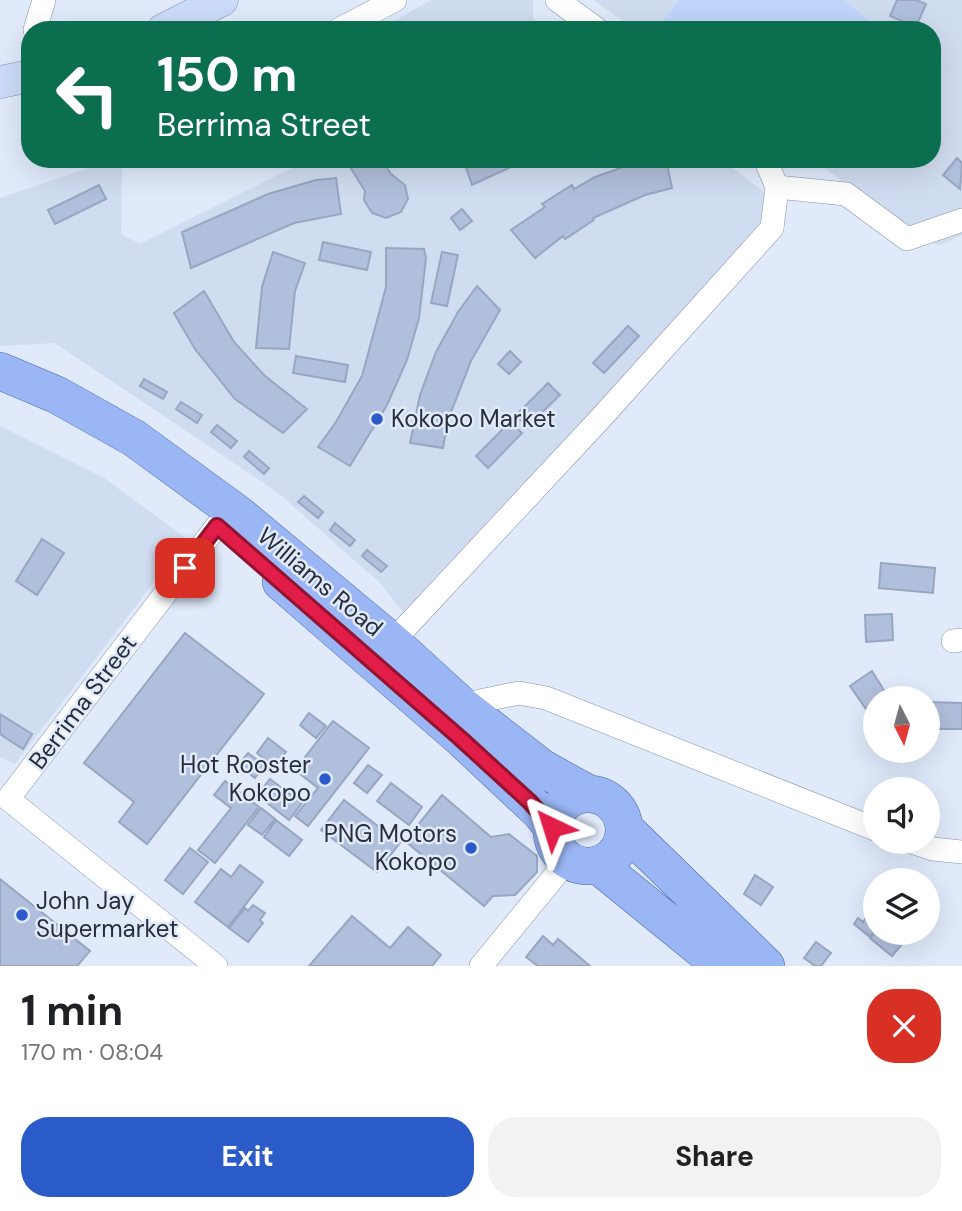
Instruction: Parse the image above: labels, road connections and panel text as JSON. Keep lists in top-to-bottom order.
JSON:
{
  "streets": {
    "main road": ["Williams Road"],
    "street": ["Berrima Street"]
  },
  "crossings": [
    ["Williams Road", "Berrima Street"]
  ],
  "places": [
    "Kokopo Market",
    "Hot Rooster Kokopo",
    "PNG Motors Kokopo",
    "John Jay Supermarket"
  ],
  "north": "bottom",
  "page": {
    "turn": ["150 m", "Berrima Street"],
    "heading": ["1 min", "170 m · 08:04"],
    "buttons": ["Exit", "Share"]
  }
}
